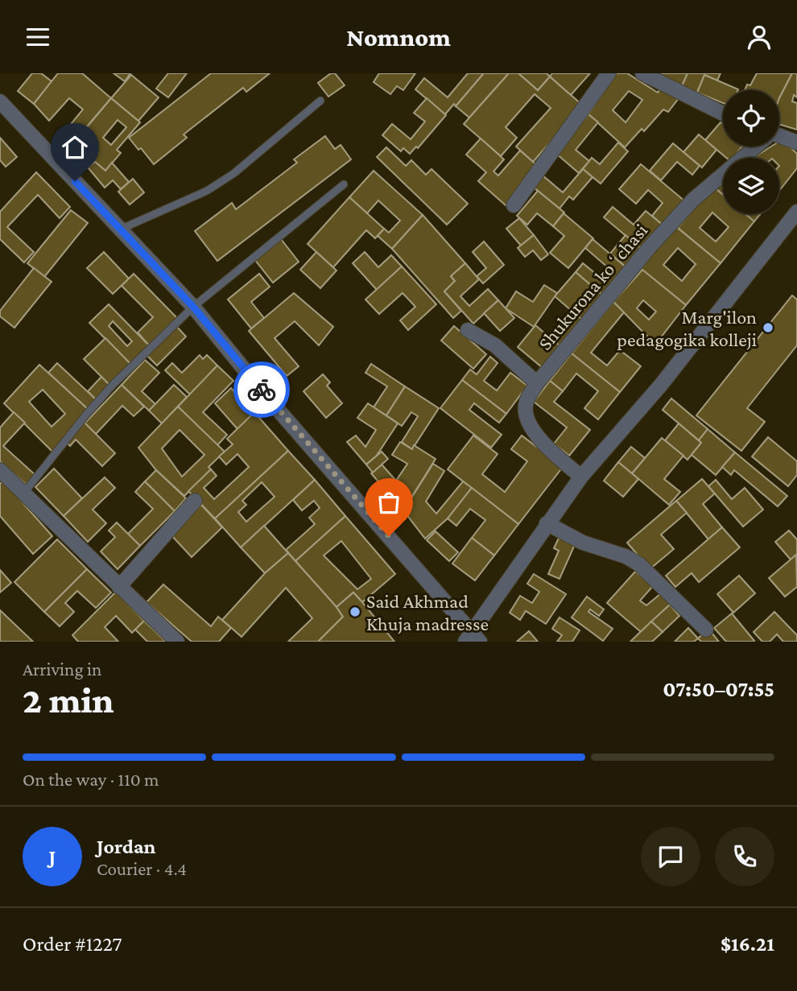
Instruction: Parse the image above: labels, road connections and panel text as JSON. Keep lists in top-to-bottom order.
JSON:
{
  "streets": {
    "street": ["Shukurona koʻchasi"]
  },
  "places": ["Marg'ilon pedagogika kolleji", "Said Akhmad Khuja madresse"],
  "page": {
    "header": "Nomnom",
    "heading": ["2 min", "Arriving in", "07:50–07:55"],
    "panel": [
      "Jordan",
      "Courier · 4.4",
      "Order #1227",
      "$16.21"
    ],
    "bar": "On the way · 110 m",
    "round": "J"
  }
}
